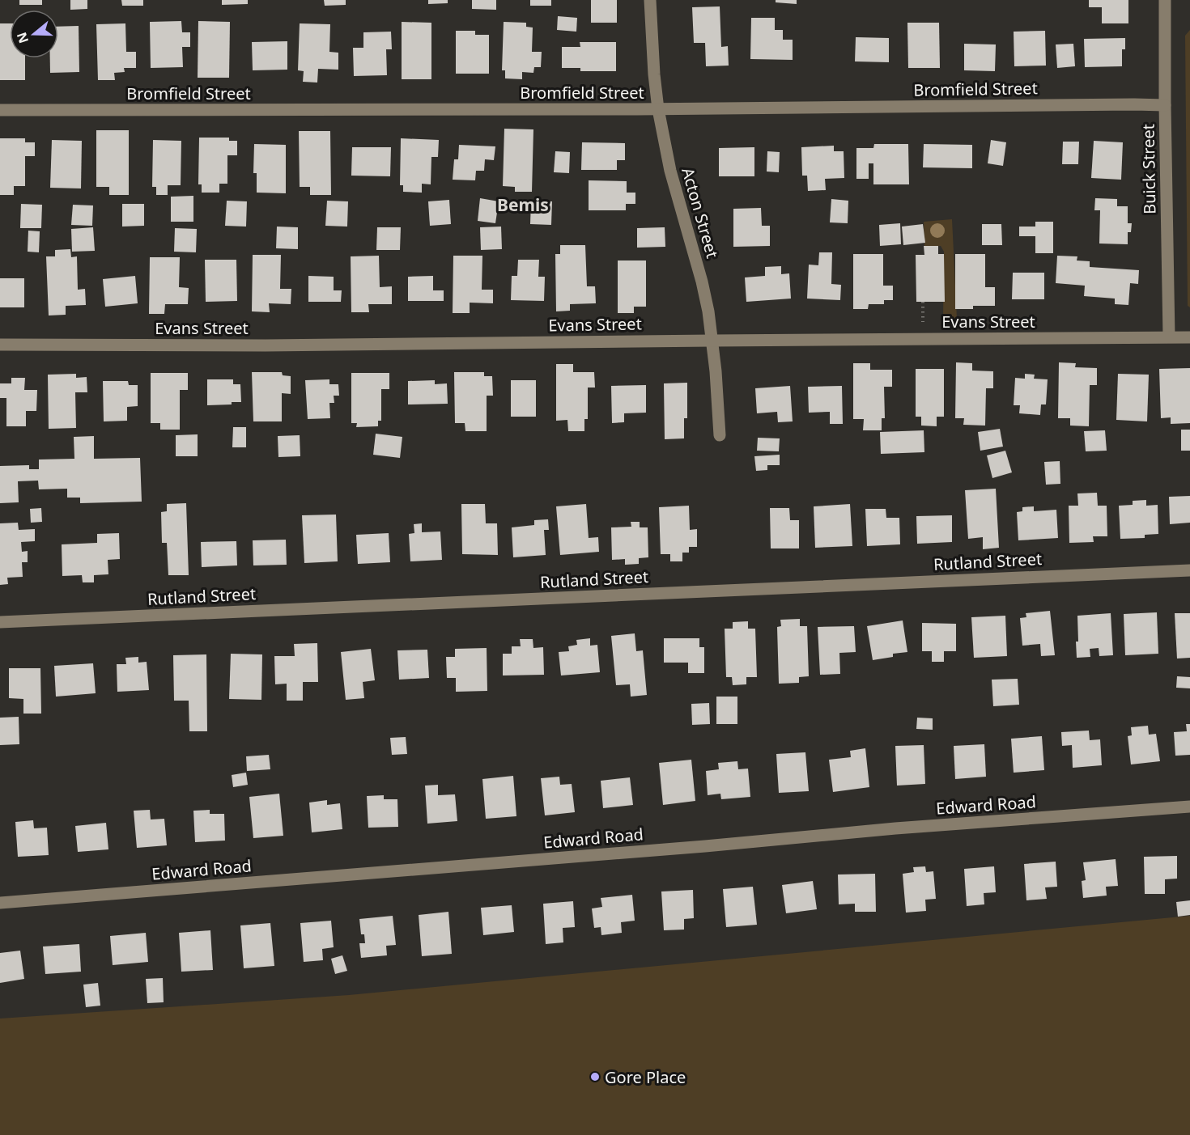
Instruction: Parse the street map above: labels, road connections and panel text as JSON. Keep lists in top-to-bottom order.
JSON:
{
  "streets": {
    "street": [
      "Bromfield Street",
      "Buick Street",
      "Acton Street",
      "Evans Street",
      "Rutland Street",
      "Edward Road"
    ]
  },
  "crossings": [
    ["Bromfield Street", "Buick Street"],
    ["Bromfield Street", "Acton Street"],
    ["Buick Street", "Evans Street"],
    ["Acton Street", "Evans Street"]
  ],
  "districts": ["Bemis"],
  "places": ["Gore Place"],
  "north": "left"
}
